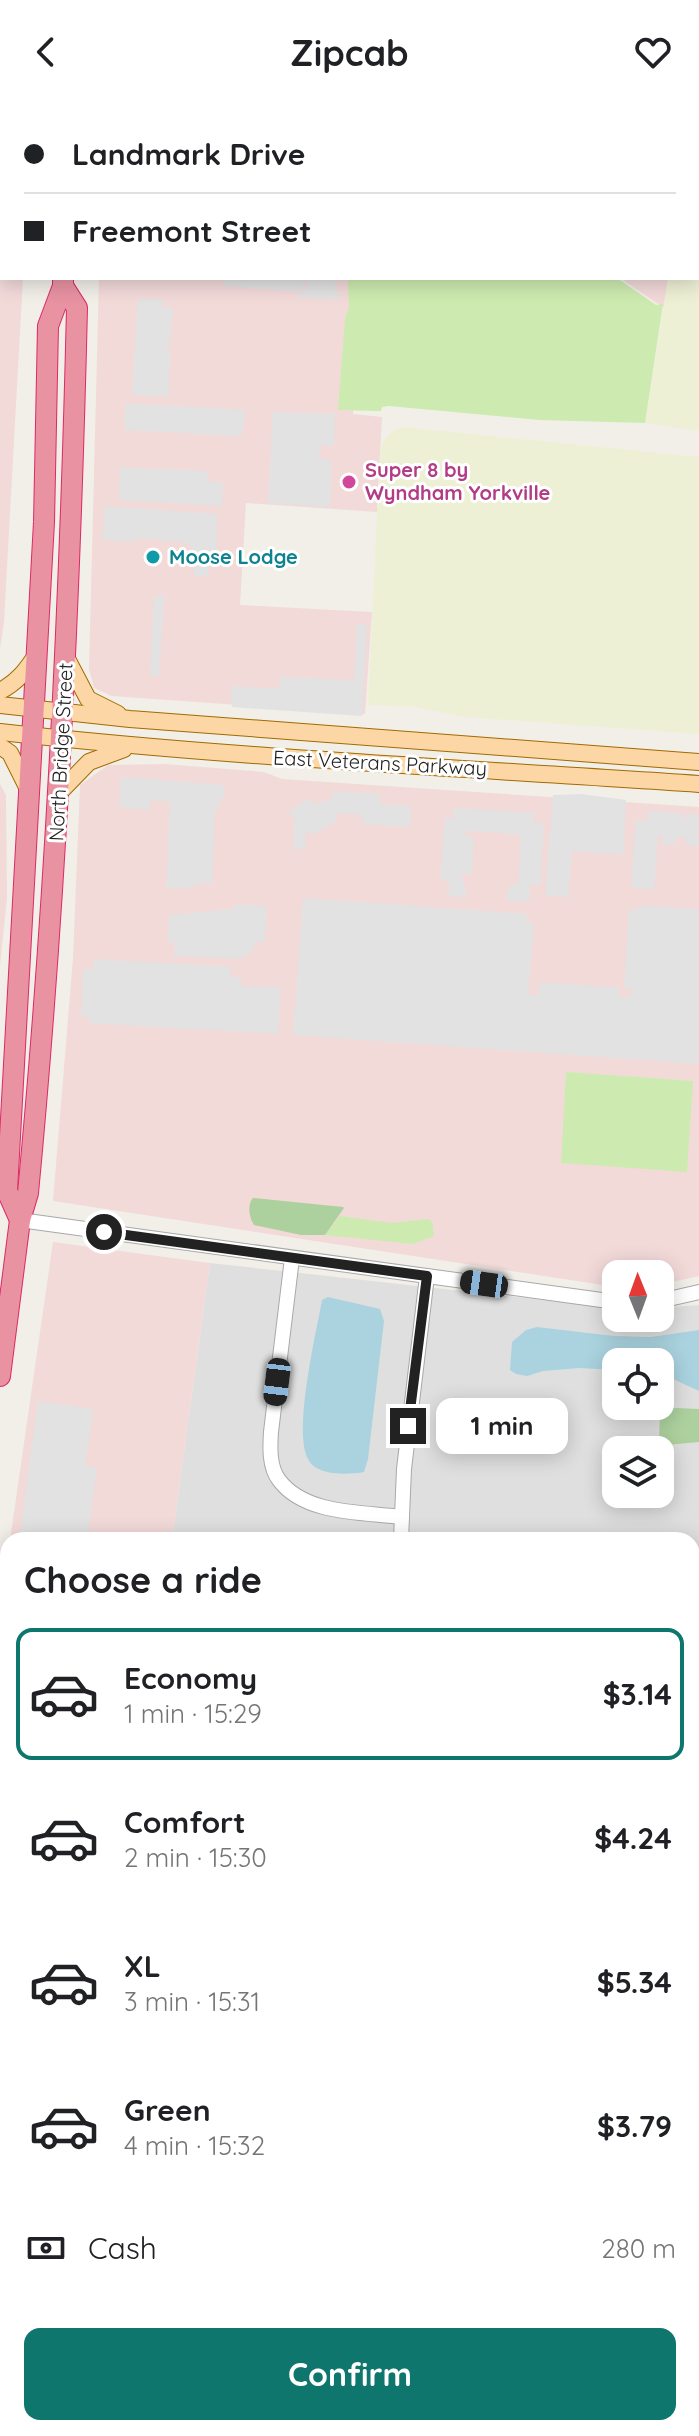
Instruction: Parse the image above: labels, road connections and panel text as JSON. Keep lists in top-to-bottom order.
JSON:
{
  "streets": {
    "highway": ["North Bridge Street"],
    "main road": ["East Veterans Parkway"]
  },
  "crossings": [
    ["North Bridge Street", "East Veterans Parkway"]
  ],
  "places": ["Super 8 by Wyndham Yorkville", "Moose Lodge"],
  "north": "top",
  "page": {
    "header": "Zipcab",
    "banner": ["Landmark Drive", "Freemont Street"],
    "bubble": "1 min",
    "heading": "Choose a ride",
    "list": [
      {
        "name": "Economy",
        "note": "1 min · 15:29",
        "value": "$3.14"
      },
      {
        "name": "Comfort",
        "note": "2 min · 15:30",
        "value": "$4.24"
      },
      {
        "name": "XL",
        "note": "3 min · 15:31",
        "value": "$5.34"
      },
      {
        "name": "Green",
        "note": "4 min · 15:32",
        "value": "$3.79"
      }
    ],
    "pay": ["Cash", "280 m"],
    "buttons": "Confirm"
  }
}
